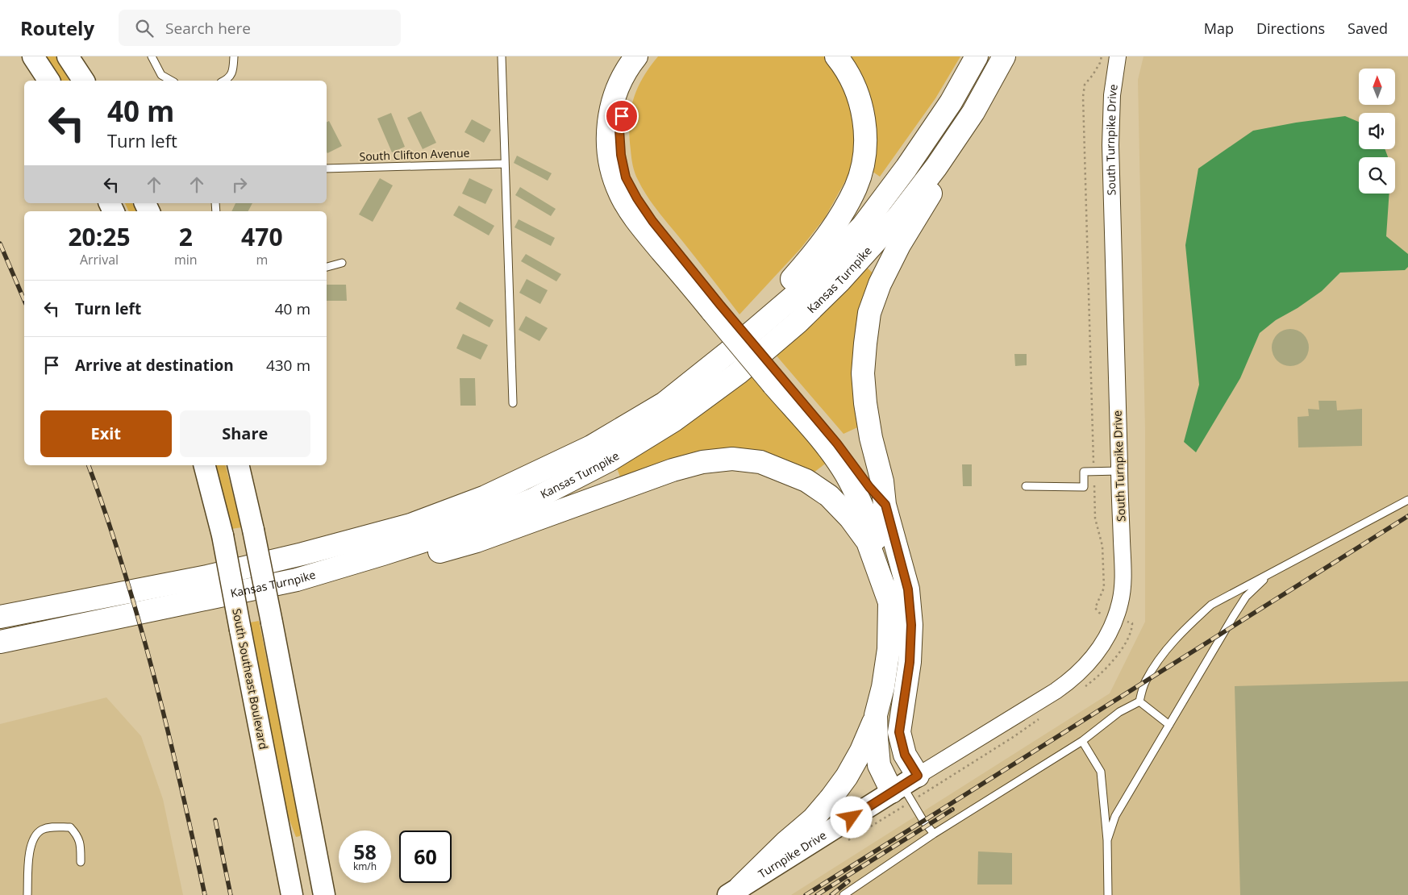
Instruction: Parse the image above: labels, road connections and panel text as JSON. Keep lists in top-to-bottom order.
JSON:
{
  "streets": {
    "highway": ["Kansas Turnpike"],
    "main road": ["South Southeast Boulevard", "Turnpike Drive"],
    "street": ["South Turnpike Drive"],
    "lane": ["South Clifton Avenue"]
  },
  "crossings": [
    ["South Turnpike Drive", "Turnpike Drive"]
  ],
  "north": "top",
  "page": {
    "header": "Routely",
    "search": "Search here",
    "nav": ["Map", "Directions", "Saved"],
    "turn": ["40 m", "Turn left"],
    "eta": [
      "20:25",
      "Arrival",
      "2",
      "min",
      "470",
      "m"
    ],
    "list": [
      {
        "name": "Turn left",
        "value": "40 m"
      },
      {
        "name": "Arrive at destination",
        "value": "430 m"
      }
    ],
    "buttons": ["Exit", "Share"],
    "speed": "58 km/h",
    "limit": "60"
  }
}
